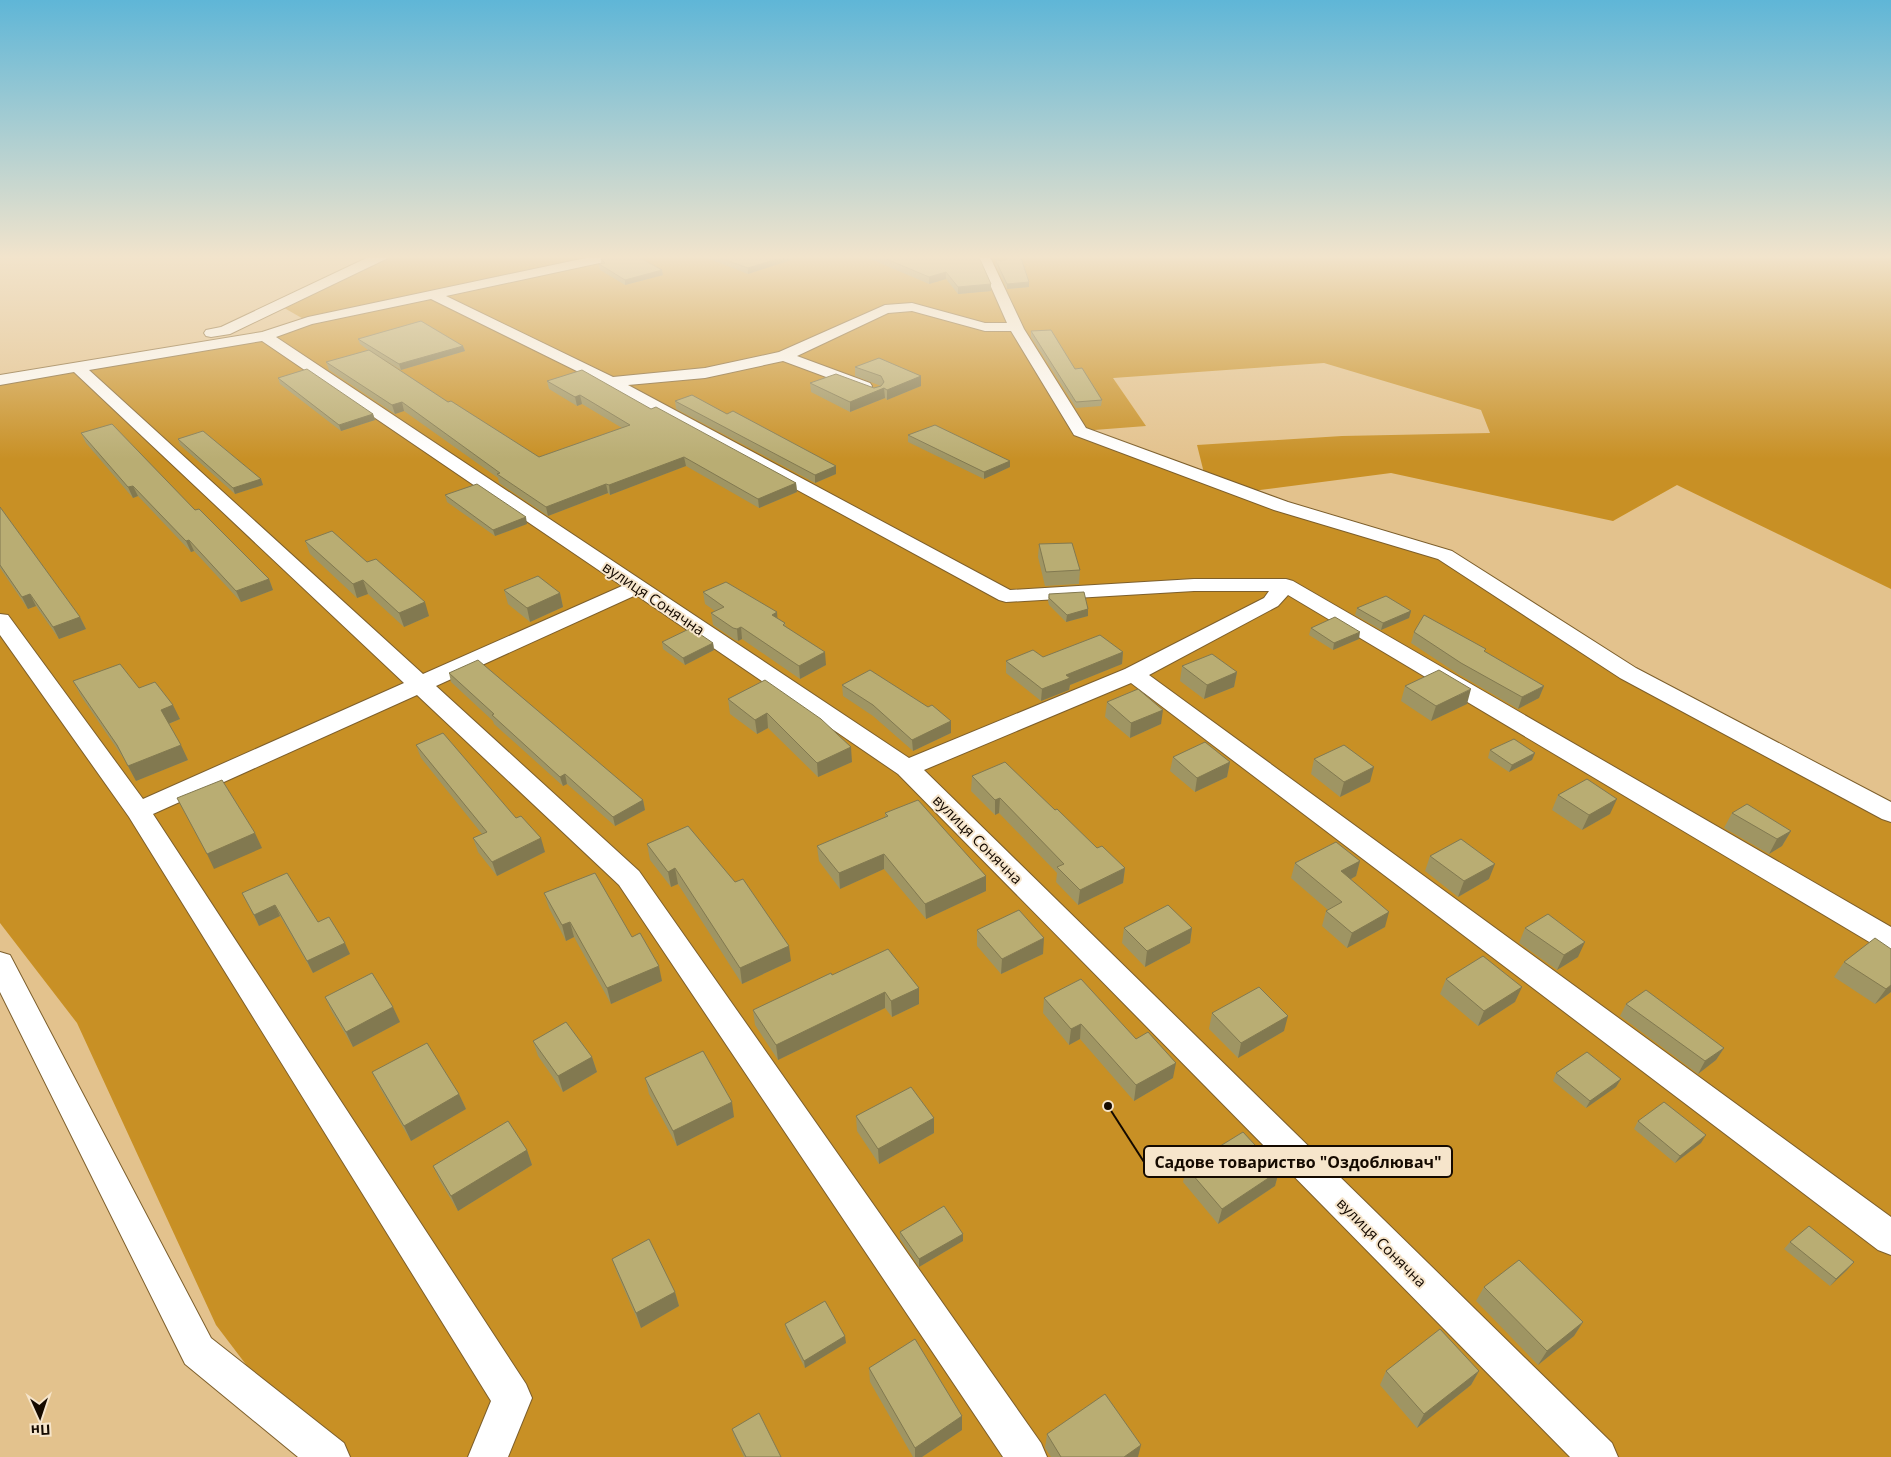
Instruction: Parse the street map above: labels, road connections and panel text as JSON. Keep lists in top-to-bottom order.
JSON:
{
  "streets": {
    "street": ["вулиця Сонячна"]
  },
  "places": ["Садове товариство \"Оздоблювач\""],
  "north": "bottom"
}
